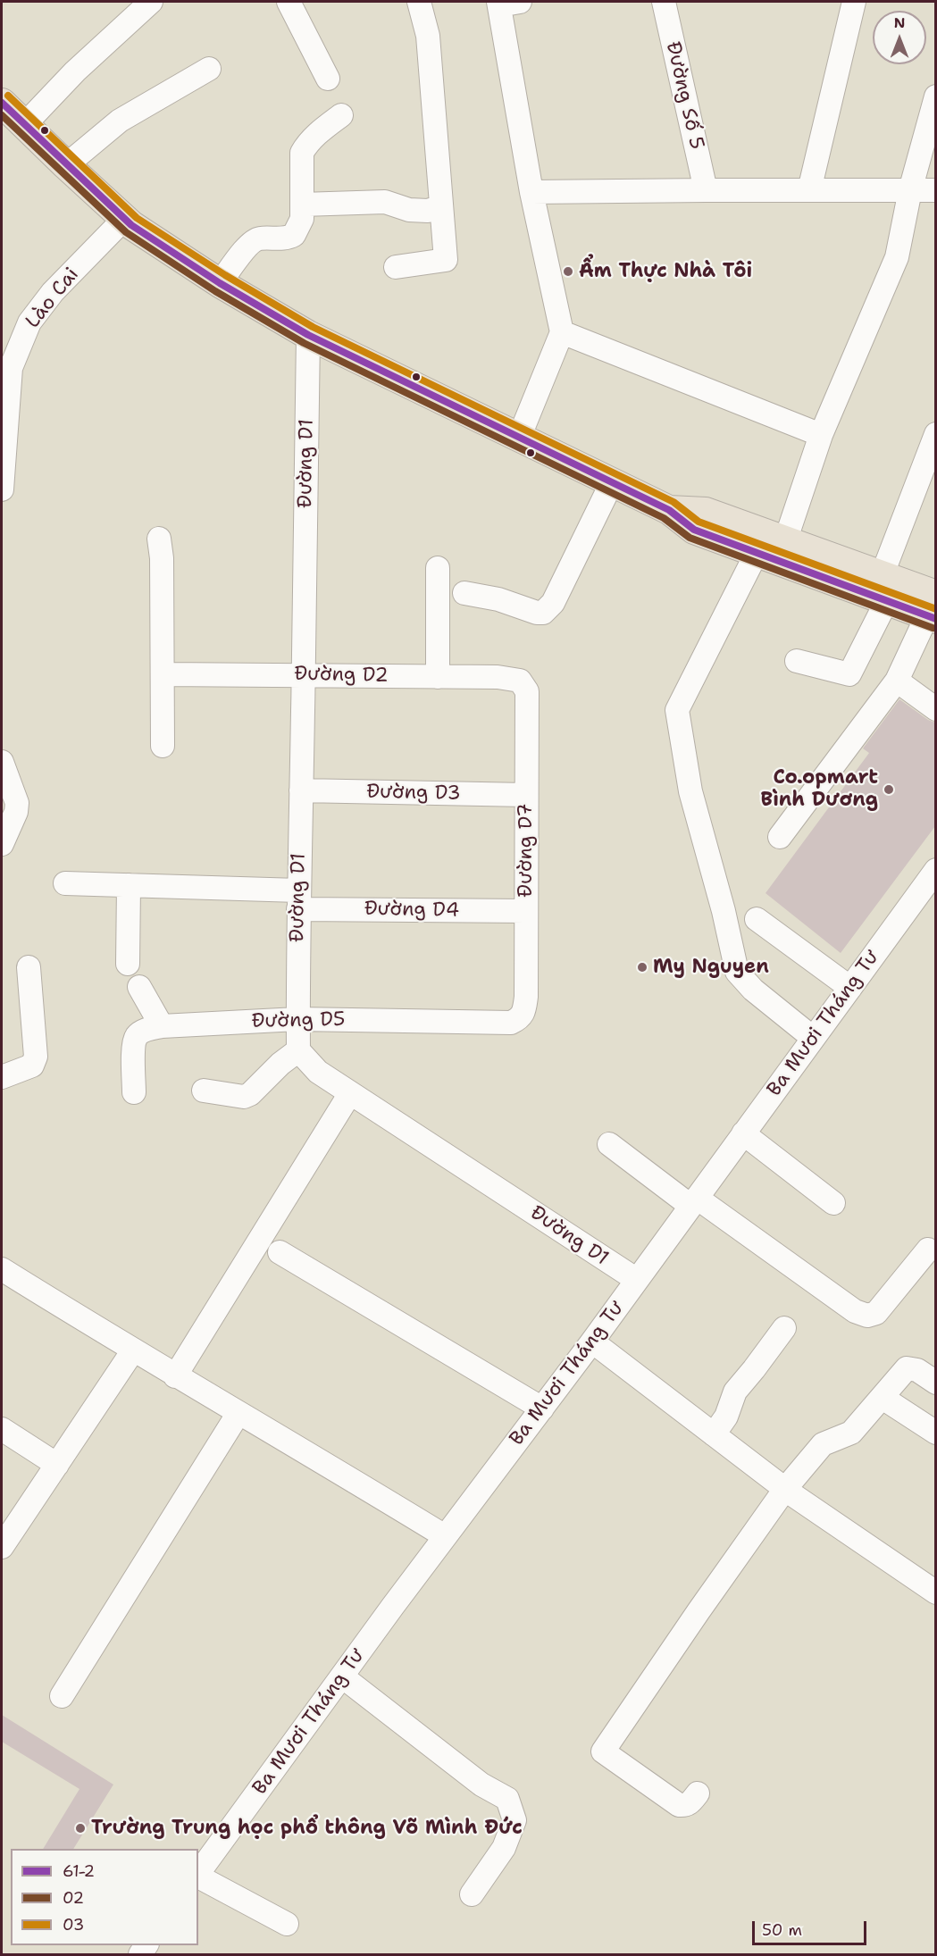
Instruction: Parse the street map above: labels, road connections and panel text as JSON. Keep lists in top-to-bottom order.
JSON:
{
  "streets": {
    "street": [
      "Đường Số 5",
      "Lào Cai",
      "Đường D1",
      "Đường D2",
      "Đường D3",
      "Đường D7",
      "Đường D4",
      "Đường D5",
      "Ba Mươi Tháng Tư"
    ]
  },
  "crossings": [
    ["Đường D1", "Đường D2"],
    ["Đường D1", "Đường D3"],
    ["Đường D1", "Đường D4"],
    ["Đường D1", "Đường D5"],
    ["Đường D1", "Ba Mươi Tháng Tư"],
    ["Đường D2", "Đường D7"],
    ["Đường D3", "Đường D7"],
    ["Đường D7", "Đường D4"],
    ["Đường D7", "Đường D5"]
  ],
  "places": [
    "Ẩm Thực Nhà Tôi",
    "Co.opmart Bình Dương",
    "My Nguyen",
    "Trường Trung học phổ thông Võ Mình Đức"
  ],
  "lines": ["transit line 03", "transit line 61-2", "transit line 02"],
  "legend": ["61-2", "02", "03"],
  "scale_bar": "50 m",
  "north": "top"
}
